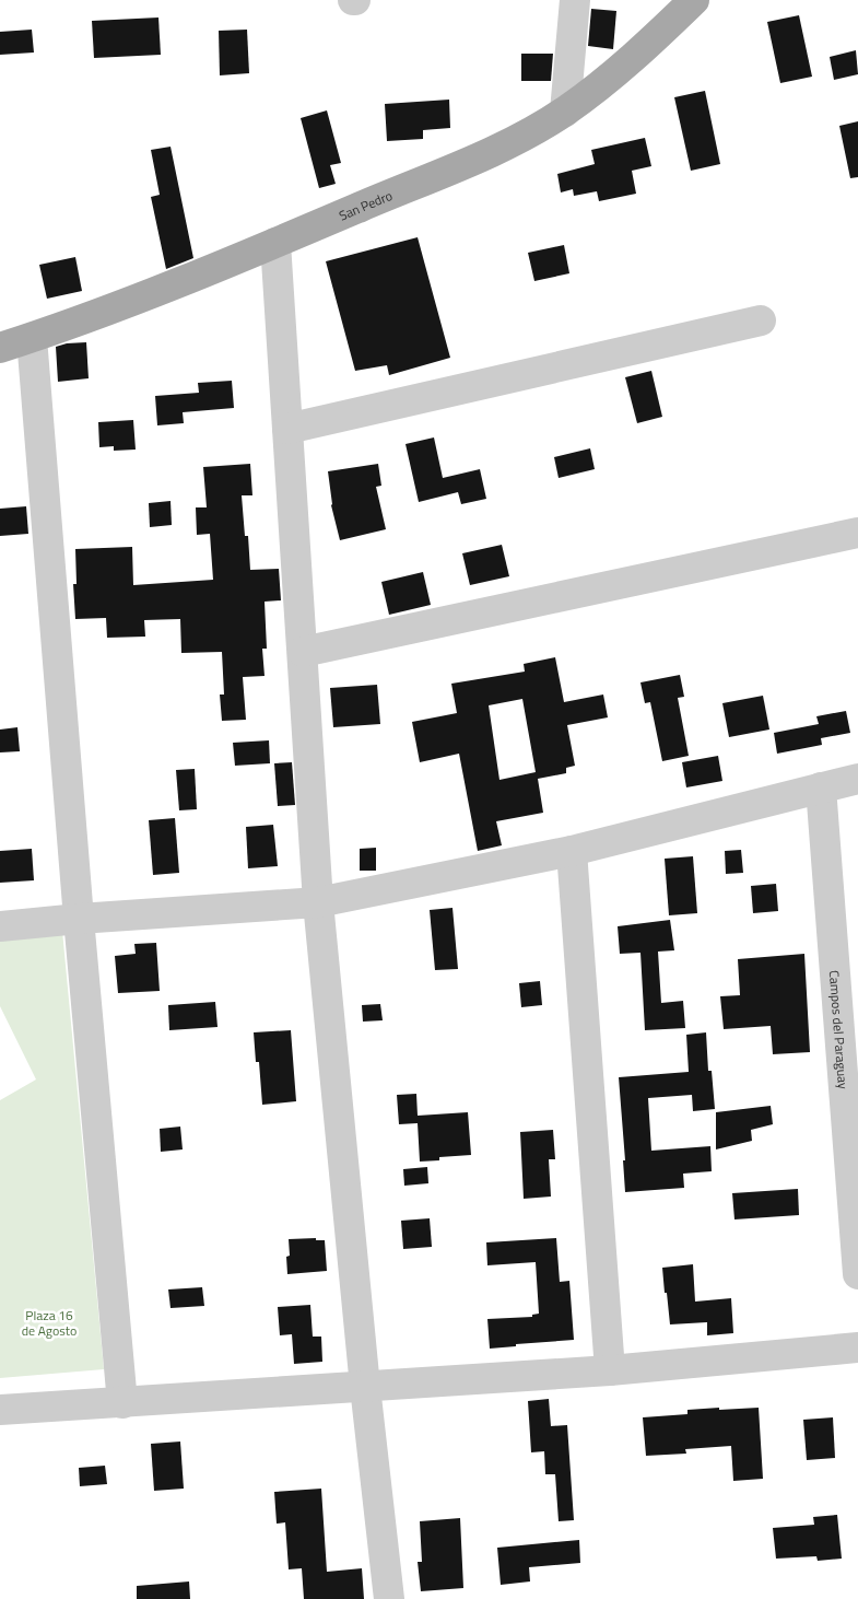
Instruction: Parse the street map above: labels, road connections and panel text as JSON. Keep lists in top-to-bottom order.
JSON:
{
  "streets": {
    "main road": ["San Pedro"],
    "street": ["Campos del Paraguay"]
  },
  "parks": ["Plaza 16 de Agosto"]
}
